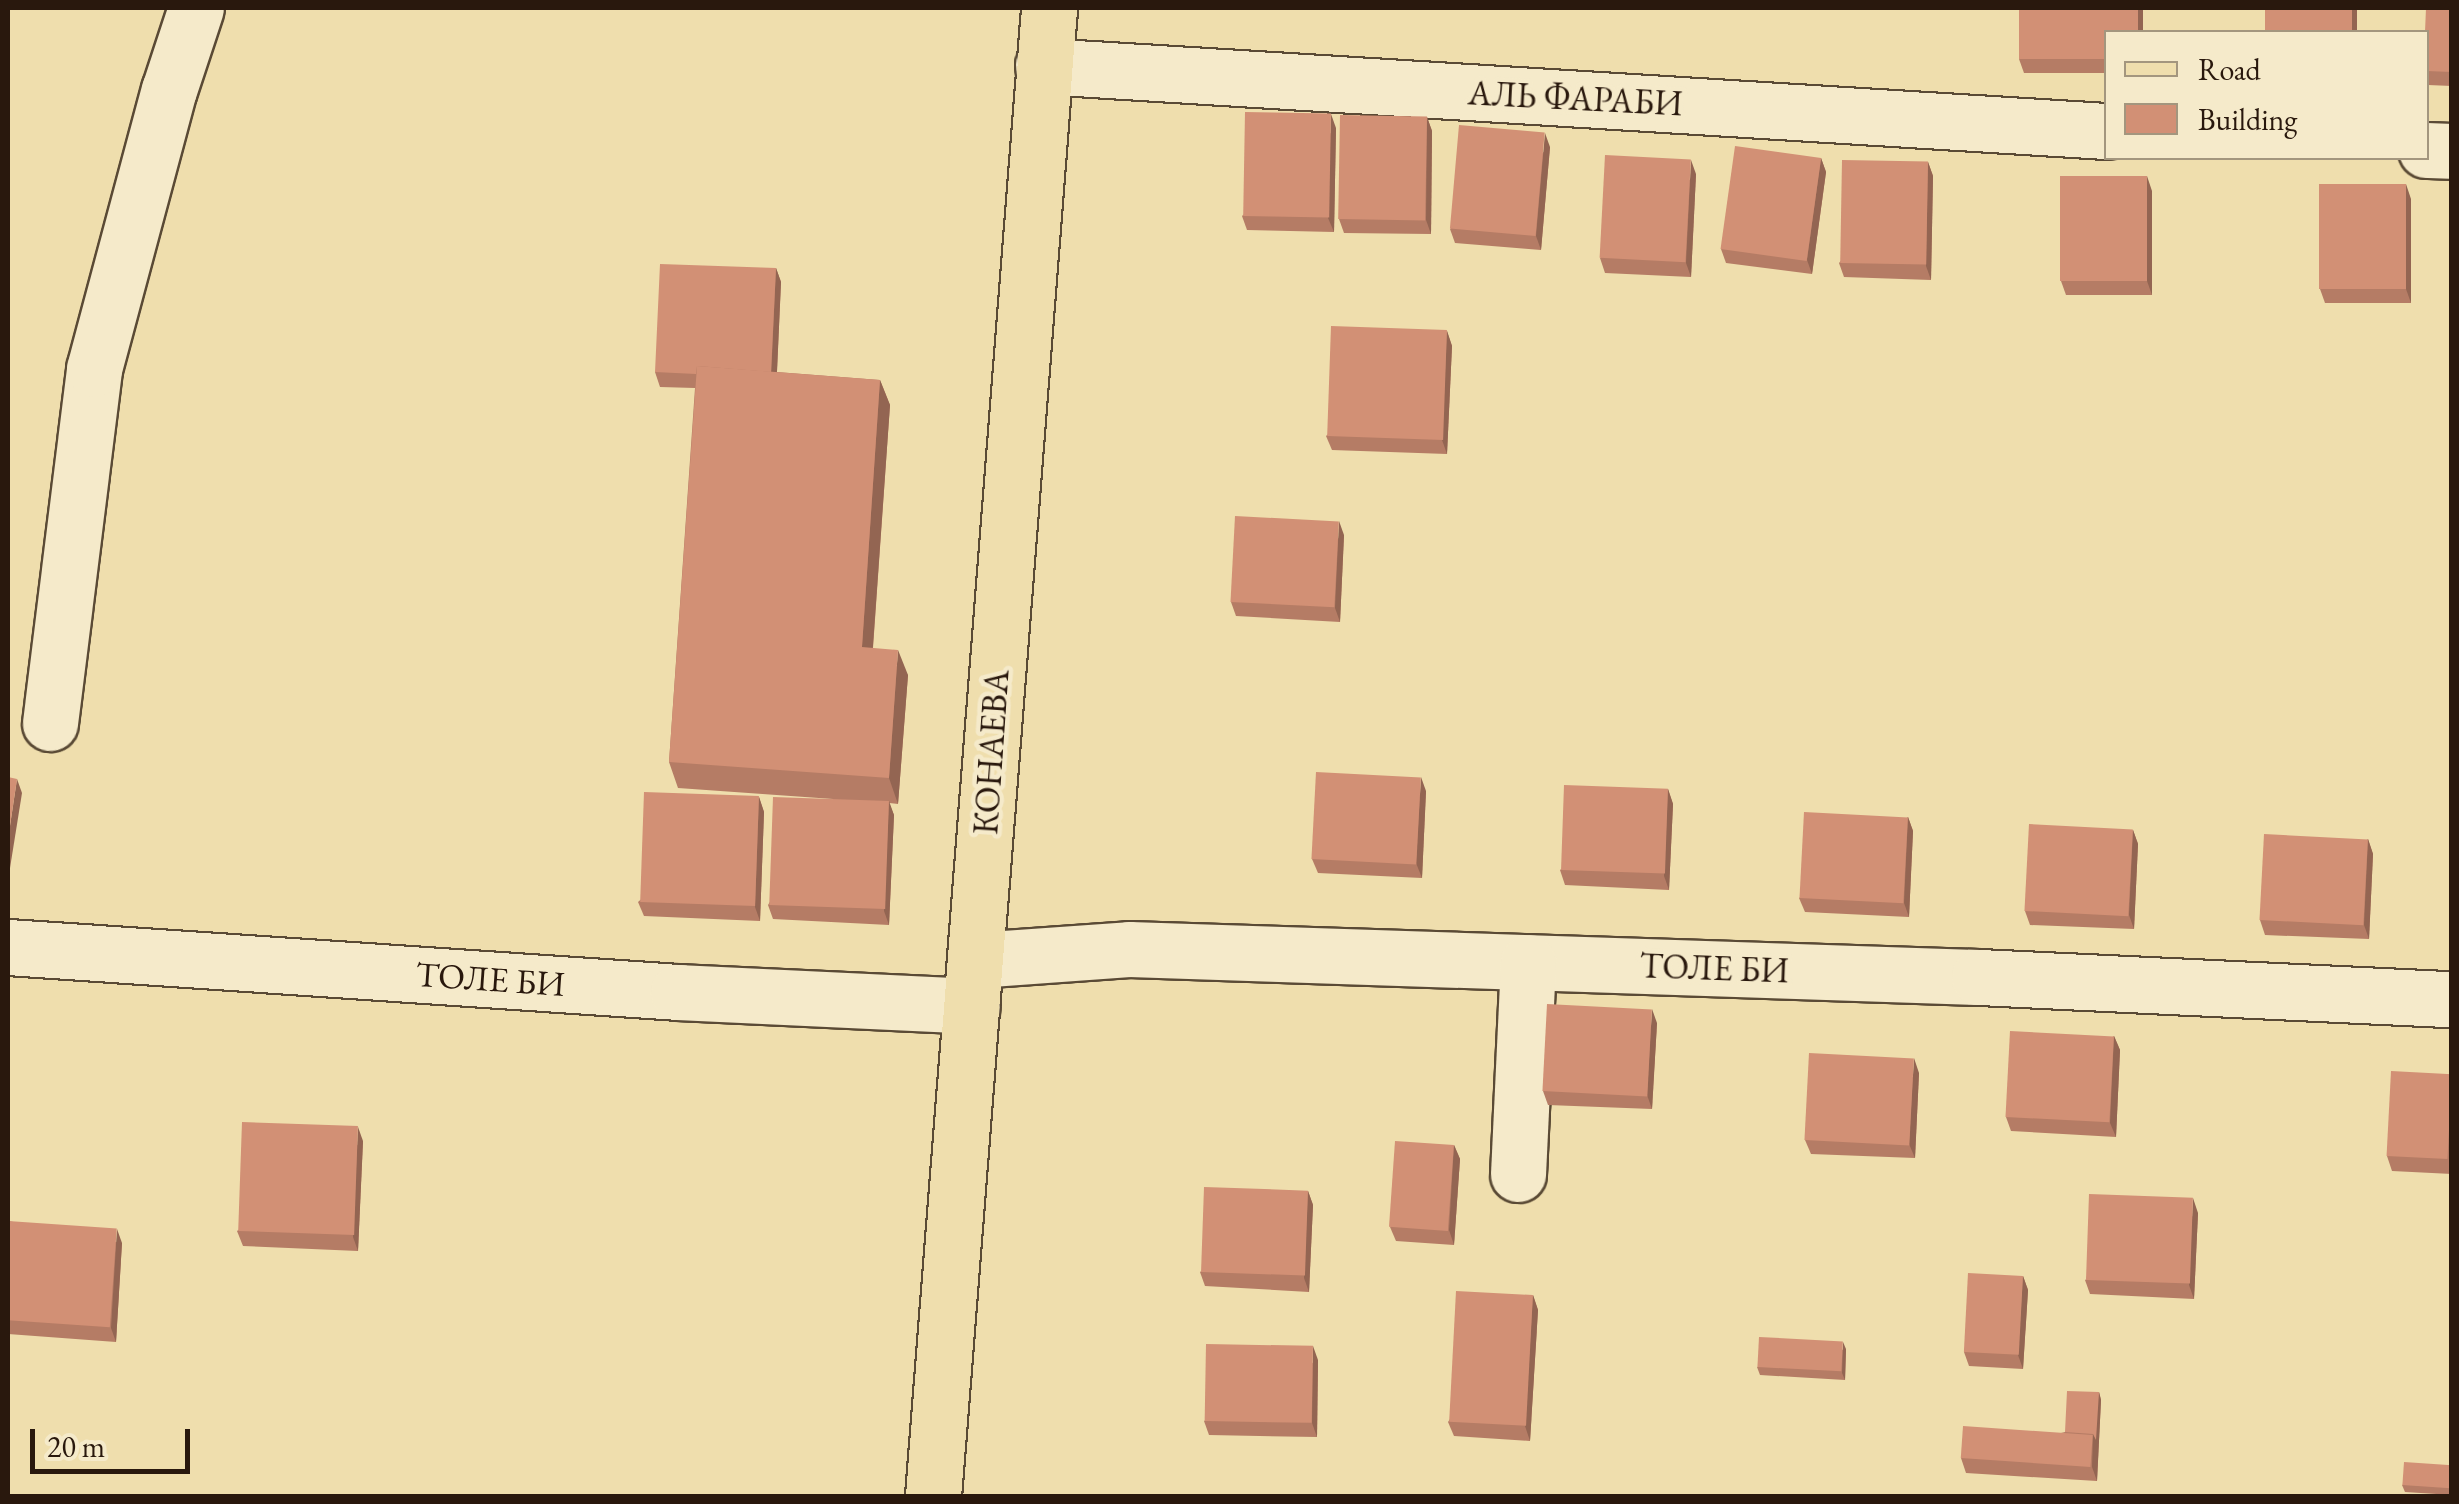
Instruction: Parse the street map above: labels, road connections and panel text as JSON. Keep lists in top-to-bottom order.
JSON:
{
  "streets": {
    "main road": ["КОНАЕВА"],
    "street": ["АЛЬ ФАРАБИ", "ТОЛЕ БИ"]
  },
  "crossings": [
    ["АЛЬ ФАРАБИ", "КОНАЕВА"],
    ["КОНАЕВА", "ТОЛЕ БИ"]
  ],
  "legend": ["Road", "Building"],
  "scale_bar": "20 m"
}
